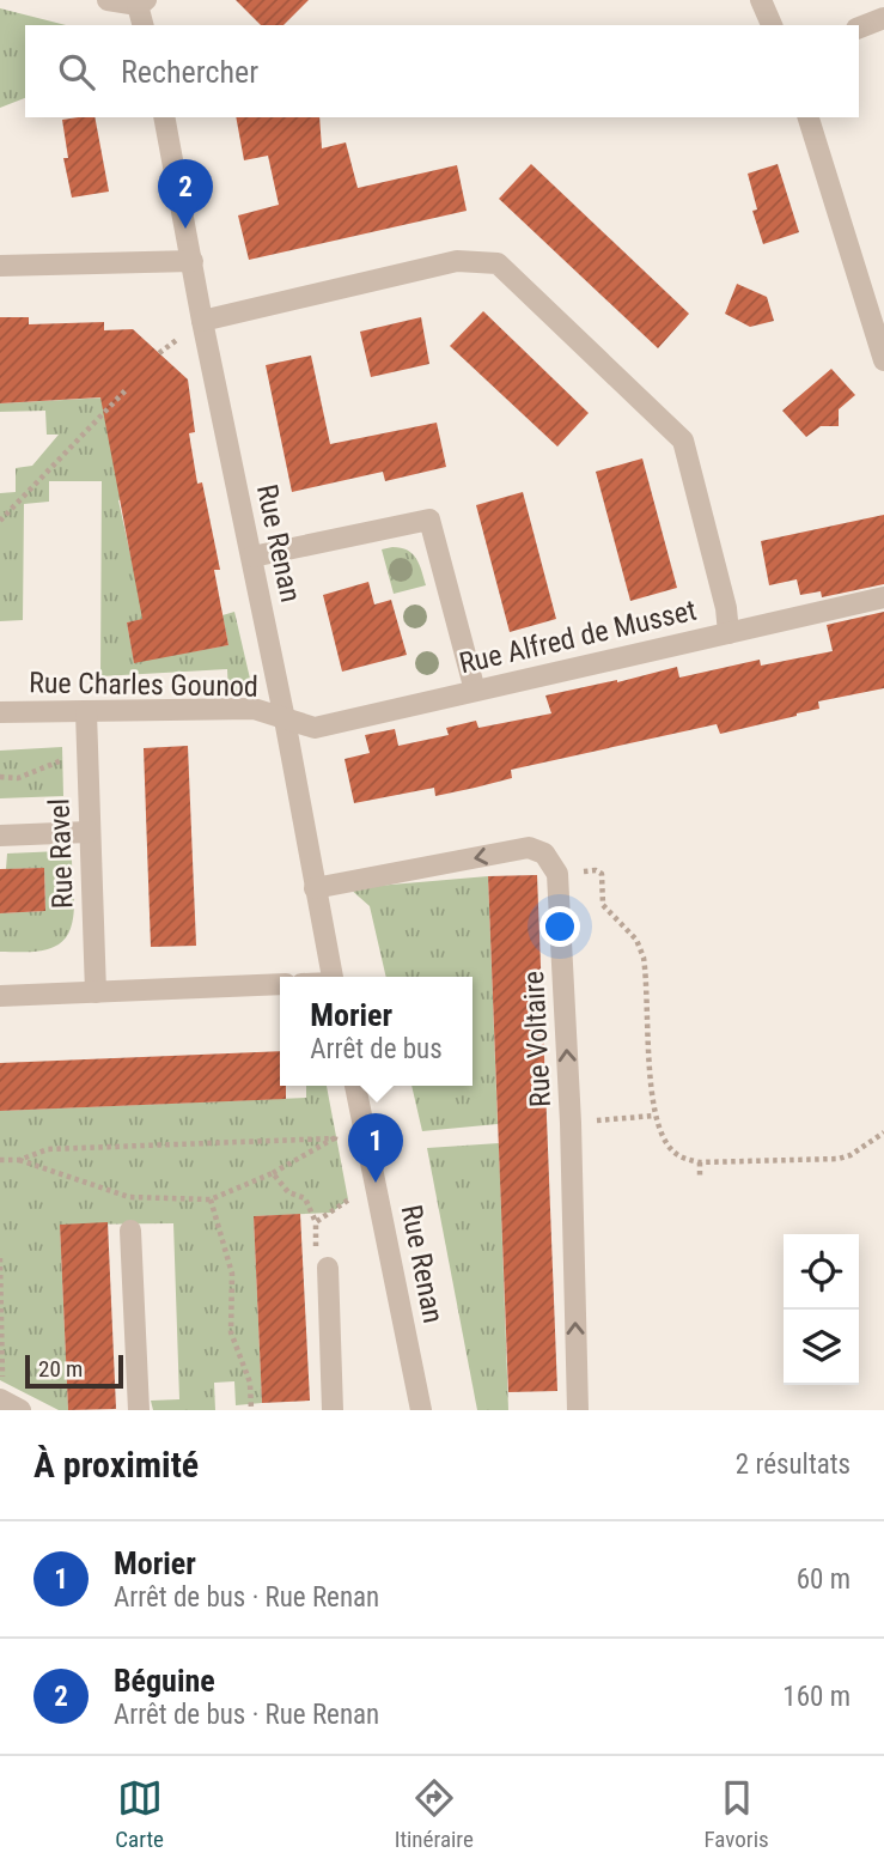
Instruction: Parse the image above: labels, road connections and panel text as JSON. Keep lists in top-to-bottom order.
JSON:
{
  "streets": {
    "street": [
      "Rue Renan",
      "Rue Alfred de Musset",
      "Rue Charles Gounod",
      "Rue Ravel",
      "Rue Voltaire"
    ]
  },
  "crossings": [
    ["Rue Renan", "Rue Alfred de Musset"],
    ["Rue Renan", "Rue Charles Gounod"],
    ["Rue Alfred de Musset", "Rue Charles Gounod"],
    ["Rue Charles Gounod", "Rue Ravel"]
  ],
  "one_way": ["Rue Voltaire"],
  "scale_bar": "20 m",
  "page": {
    "search": "Rechercher",
    "pins": ["2", "1"],
    "popup": ["Morier", "Arrêt de bus"],
    "scale": "20 m",
    "heading": ["À proximité", "2 résultats"],
    "list": [
      {
        "mark": "1",
        "name": "Morier",
        "note": "Arrêt de bus · Rue Renan",
        "value": "60 m"
      },
      {
        "mark": "2",
        "name": "Béguine",
        "note": "Arrêt de bus · Rue Renan",
        "value": "160 m"
      }
    ],
    "nav": ["Carte", "Itinéraire", "Favoris"]
  }
}
